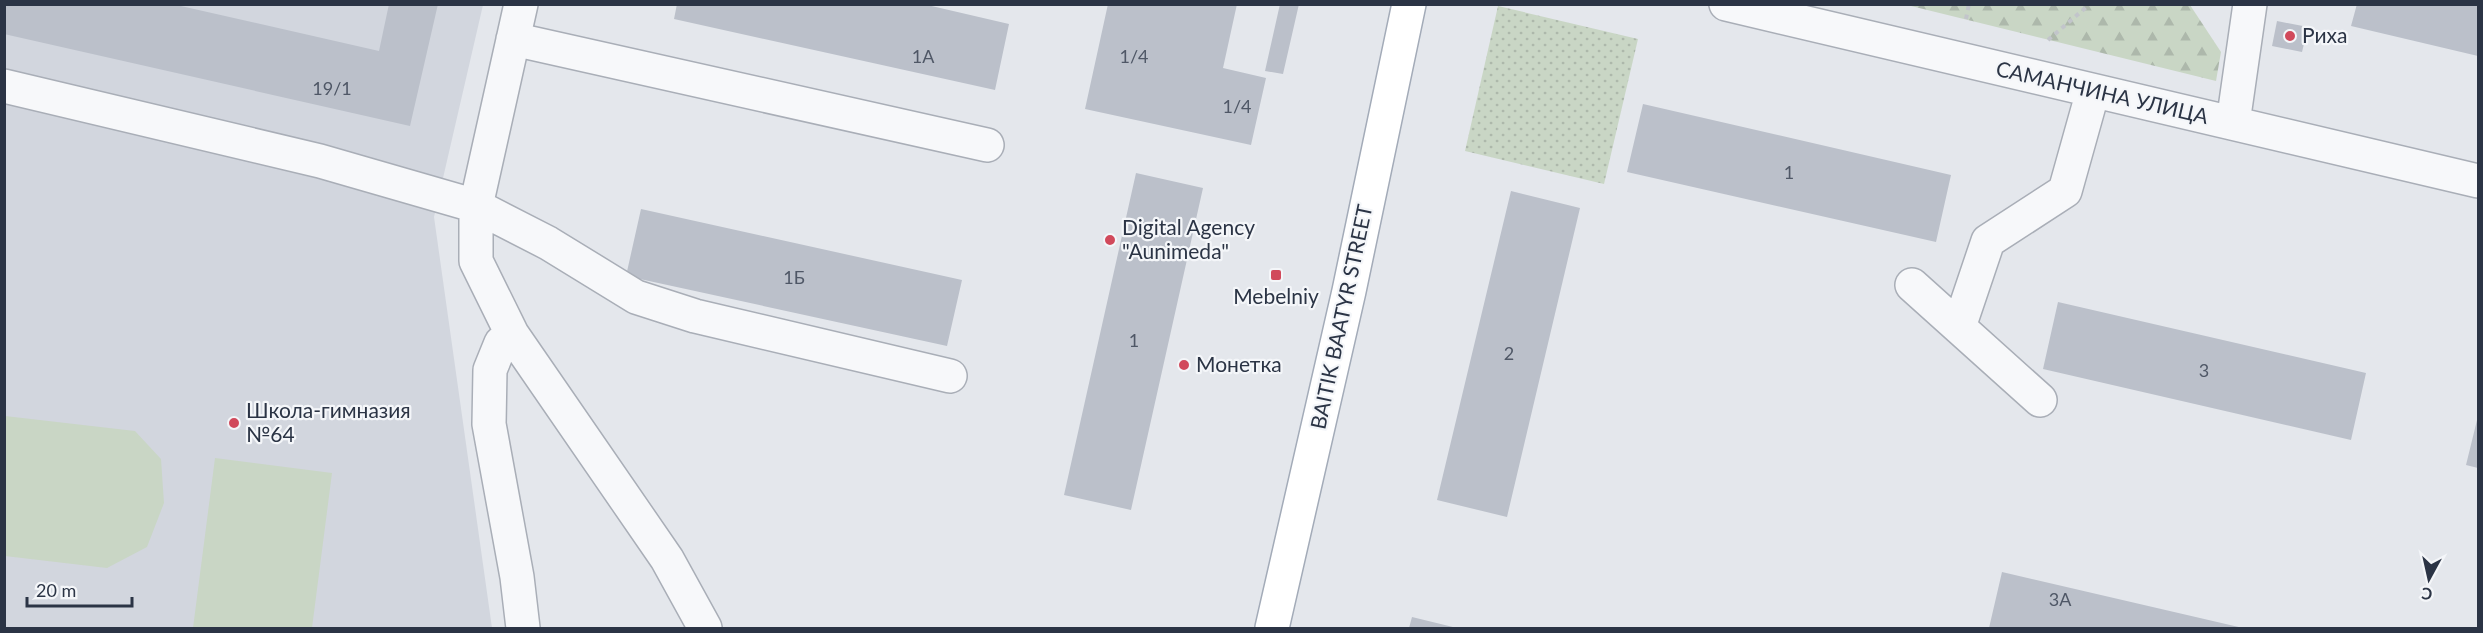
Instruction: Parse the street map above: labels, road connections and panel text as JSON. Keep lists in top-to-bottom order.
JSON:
{
  "streets": {
    "main road": ["BAITIK BAATYR STREET"],
    "street": ["САМАНЧИНА УЛИЦА"]
  },
  "places": {
    "other": [
      "Риха",
      "Digital Agency \"Aunimeda\"",
      "Монетка",
      "Школа-гимназия №64"
    ],
    "transit": ["Mebelniy"]
  },
  "house_numbers": [
    "1А",
    "1/4",
    "19/1",
    "1/4",
    "1",
    "1Б",
    "1",
    "2",
    "3",
    "3А"
  ],
  "scale_bar": "20 m",
  "north": "bottom"
}
